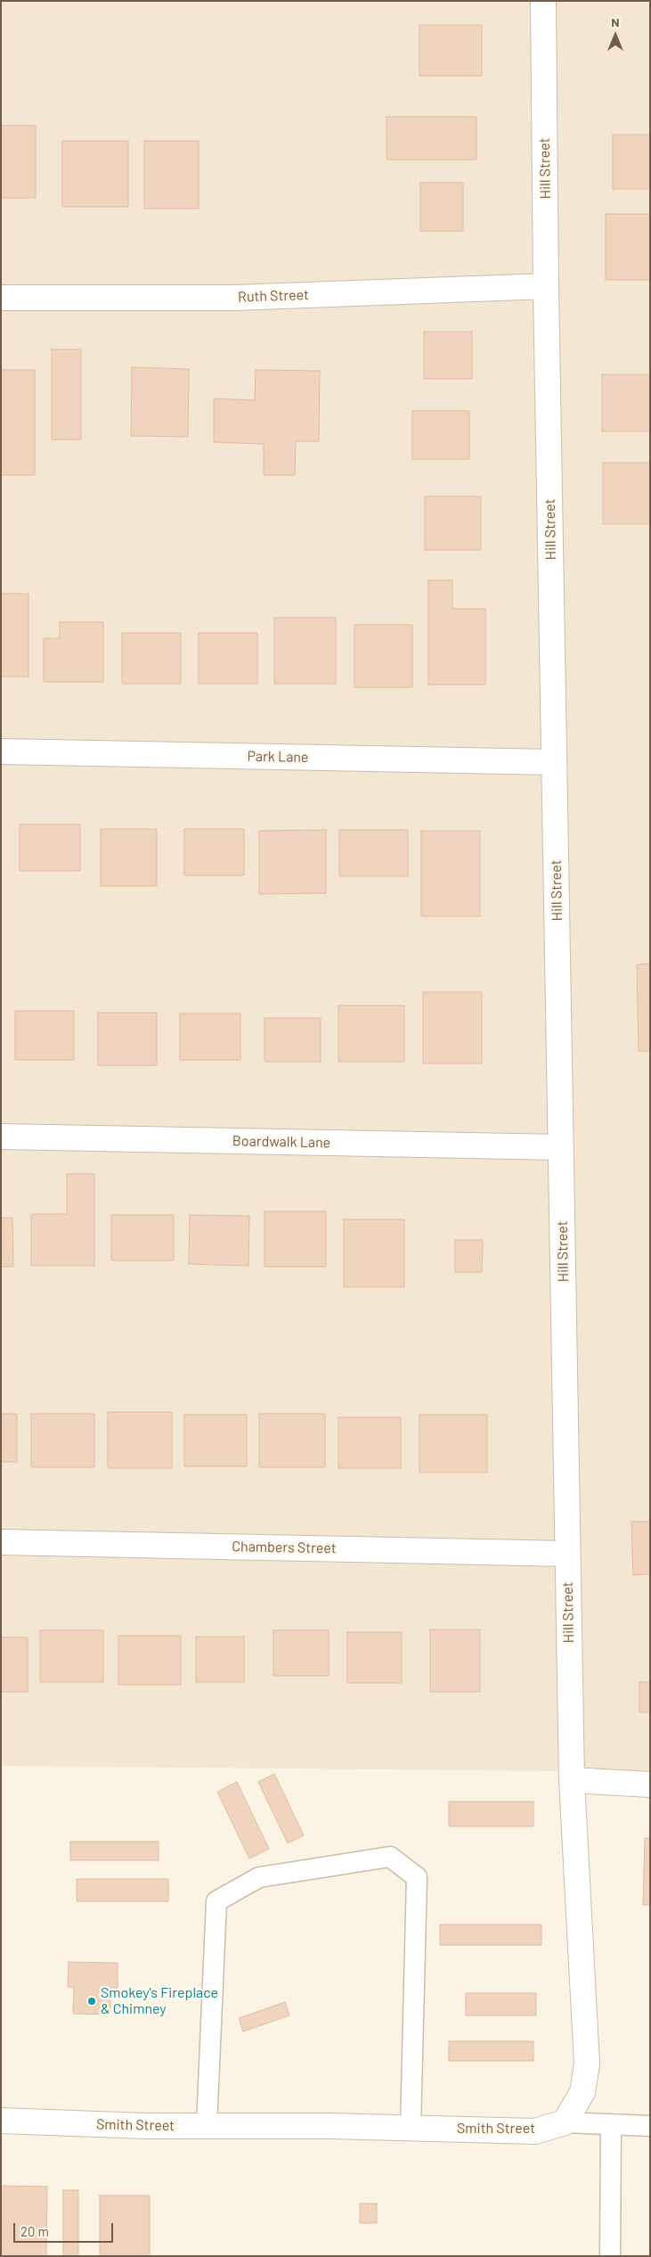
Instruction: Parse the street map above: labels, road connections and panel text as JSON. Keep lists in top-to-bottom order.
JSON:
{
  "streets": {
    "street": [
      "Hill Street",
      "Ruth Street",
      "Park Lane",
      "Boardwalk Lane",
      "Chambers Street",
      "Smith Street"
    ]
  },
  "crossings": [
    ["Hill Street", "Ruth Street"],
    ["Hill Street", "Park Lane"],
    ["Hill Street", "Boardwalk Lane"],
    ["Hill Street", "Chambers Street"]
  ],
  "places": ["Smokey's Fireplace & Chimney"],
  "scale_bar": "20 m",
  "north": "top"
}
